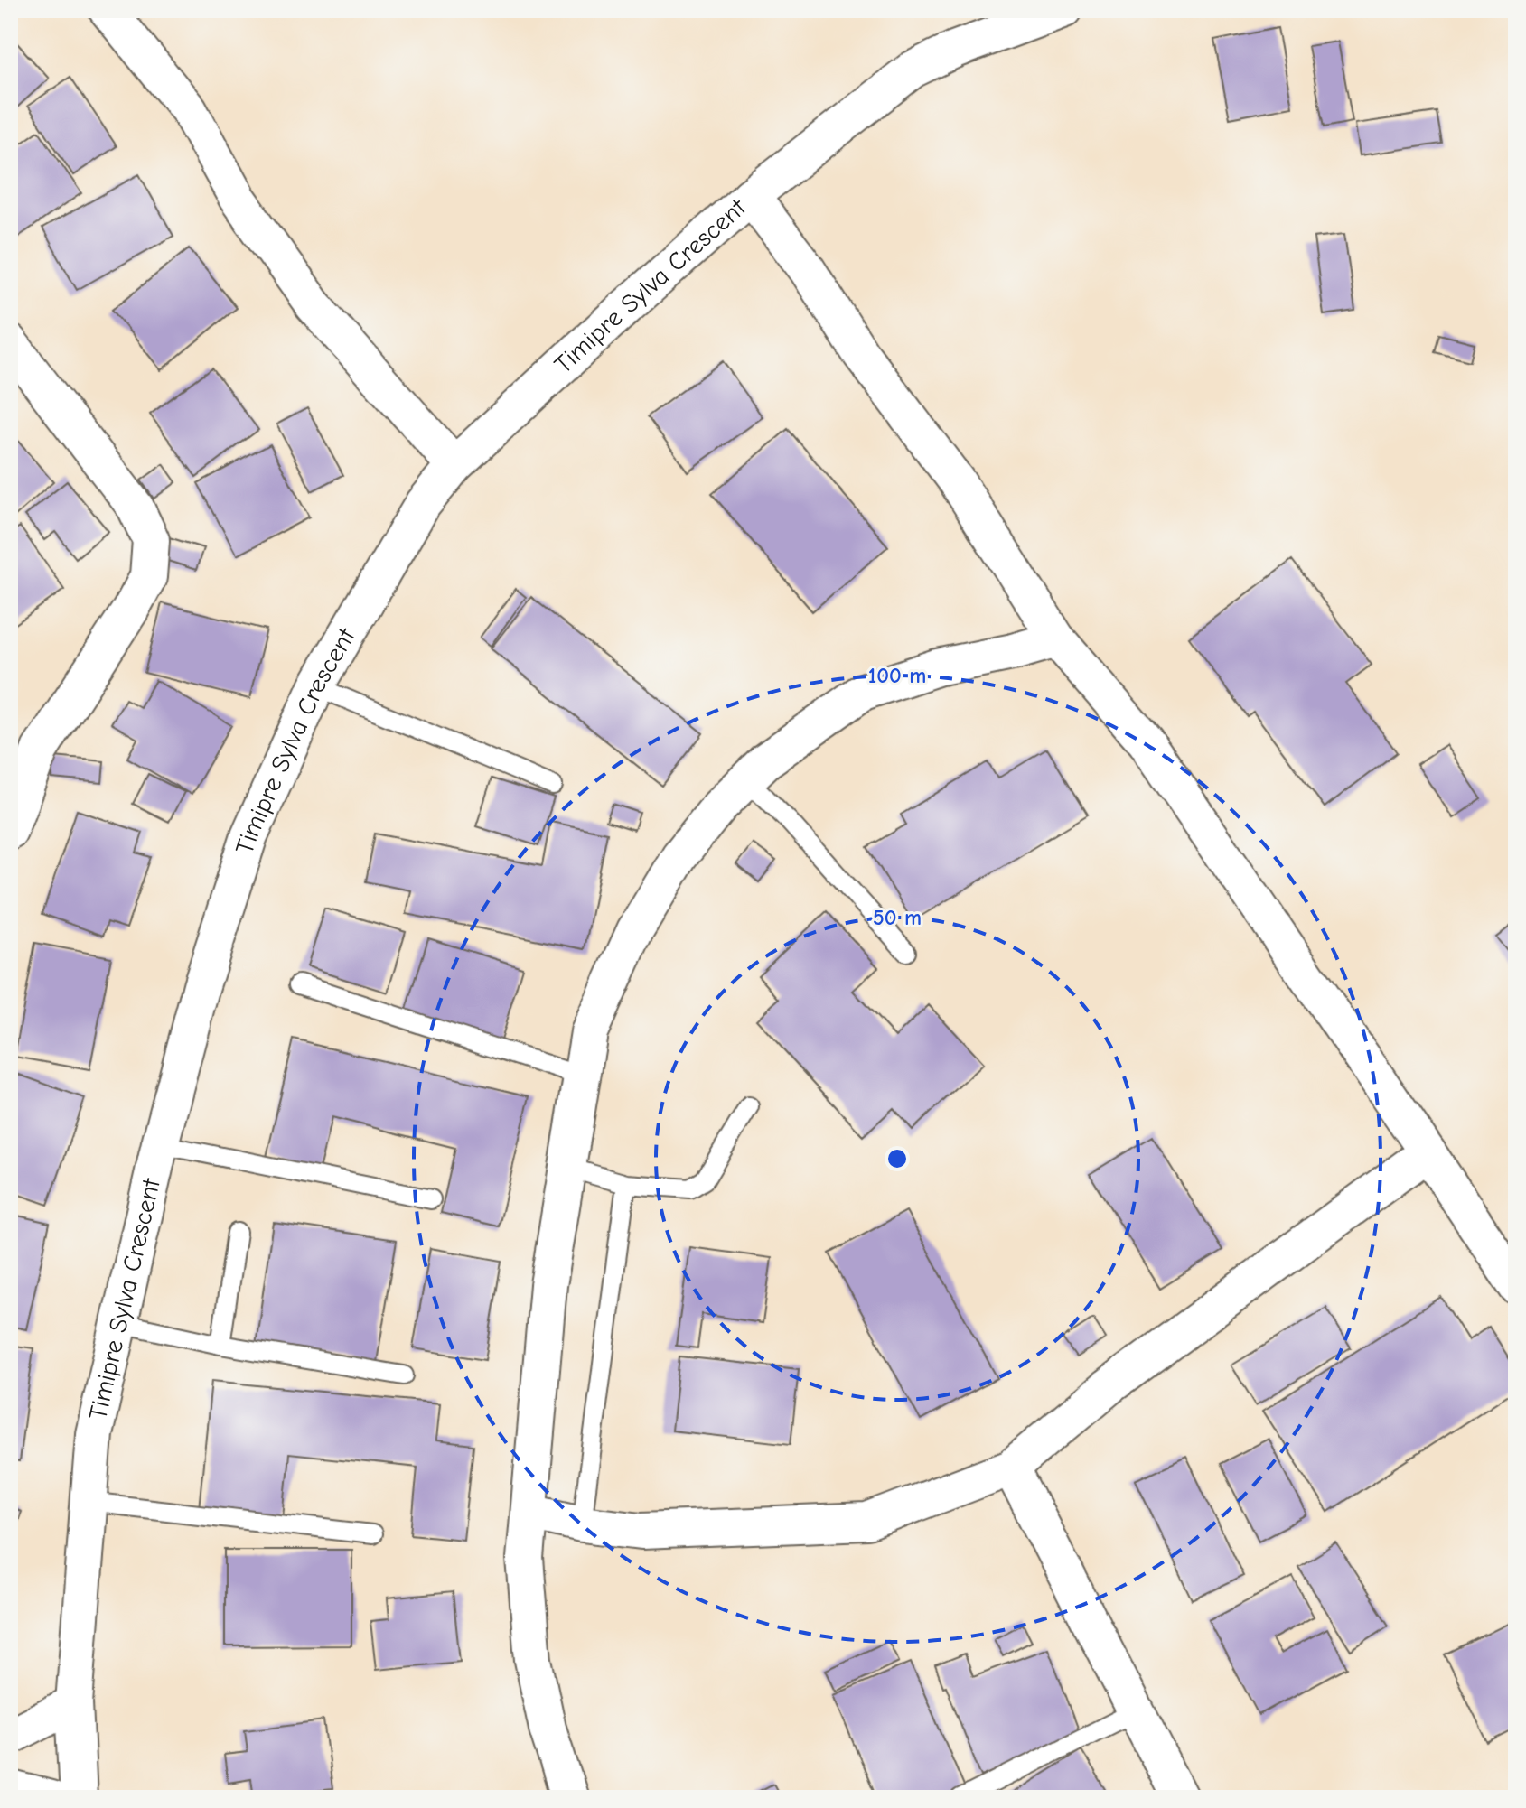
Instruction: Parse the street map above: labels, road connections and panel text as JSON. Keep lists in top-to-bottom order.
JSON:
{
  "streets": {
    "street": ["Timipre Sylva Crescent"]
  },
  "rings": ["100 m", "50 m"]
}
